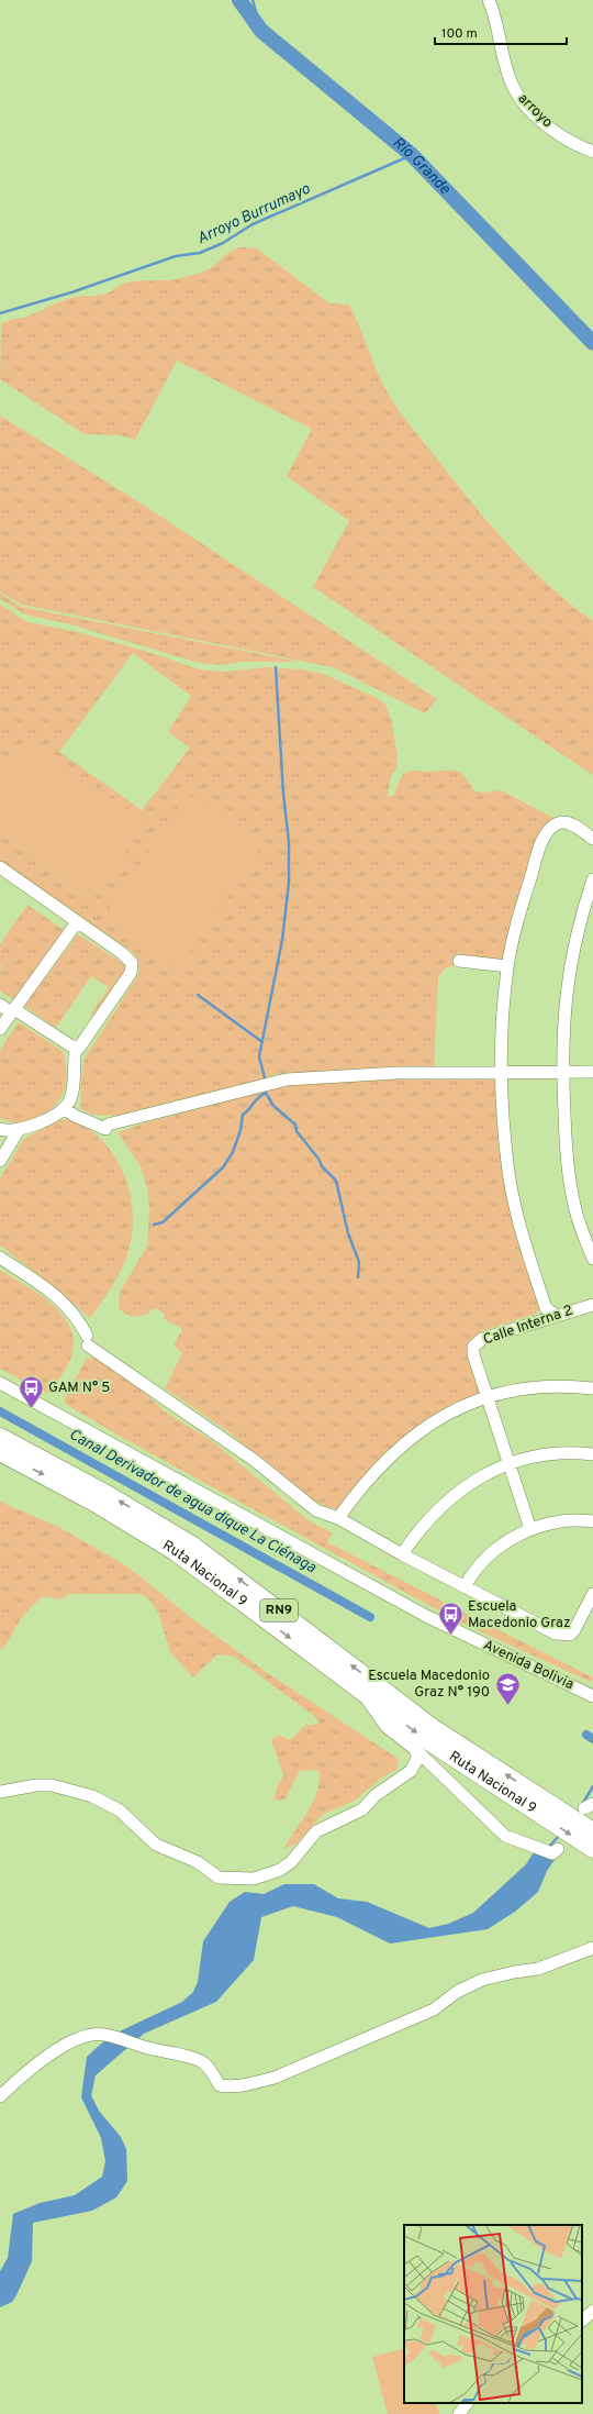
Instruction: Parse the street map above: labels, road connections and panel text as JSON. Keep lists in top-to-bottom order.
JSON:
{
  "streets": {
    "highway": ["Ruta Nacional 9", "RN9"],
    "street": ["arroyo", "Calle Interna 2", "Avenida Bolivia"]
  },
  "water": ["Río Grande", "Arroyo Burrumayo", "Canal Derivador de agua dique La Ciénaga"],
  "places": {
    "bus stop": ["GAM N° 5", "Escuela Macedonio Graz"],
    "school or university": ["Escuela Macedonio Graz N° 190"]
  },
  "scale_bar": "100 m"
}
